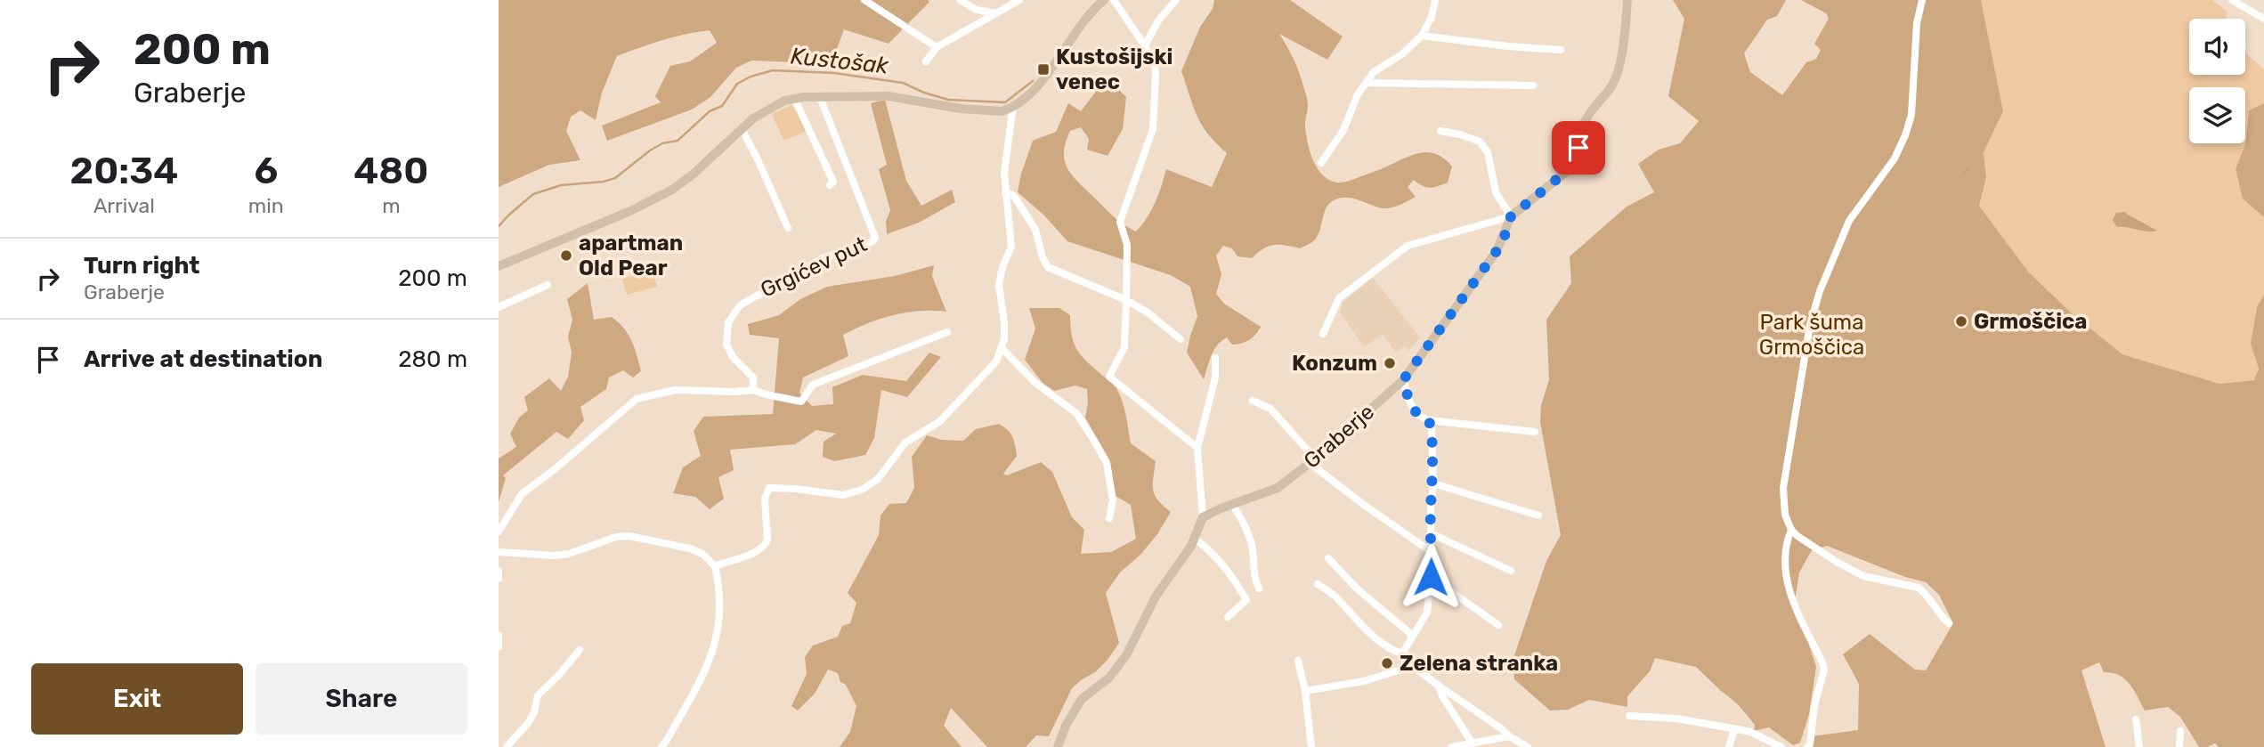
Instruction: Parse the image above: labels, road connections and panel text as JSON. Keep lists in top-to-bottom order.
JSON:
{
  "streets": {
    "street": ["Grgićev put", "Graberje"]
  },
  "water": ["Kustošak"],
  "parks": ["Park šuma Grmoščica"],
  "places": {
    "transit": ["Kustošijski venec"],
    "other": [
      "apartman Old Pear",
      "Grmoščica",
      "Konzum",
      "Zelena stranka"
    ]
  },
  "page": {
    "turn": ["200 m", "Graberje"],
    "eta": [
      "20:34",
      "Arrival",
      "6",
      "min",
      "480",
      "m"
    ],
    "list": [
      {
        "name": "Turn right",
        "note": "Graberje",
        "value": "200 m"
      },
      {
        "name": "Arrive at destination",
        "value": "280 m"
      }
    ],
    "buttons": ["Exit", "Share"]
  }
}
